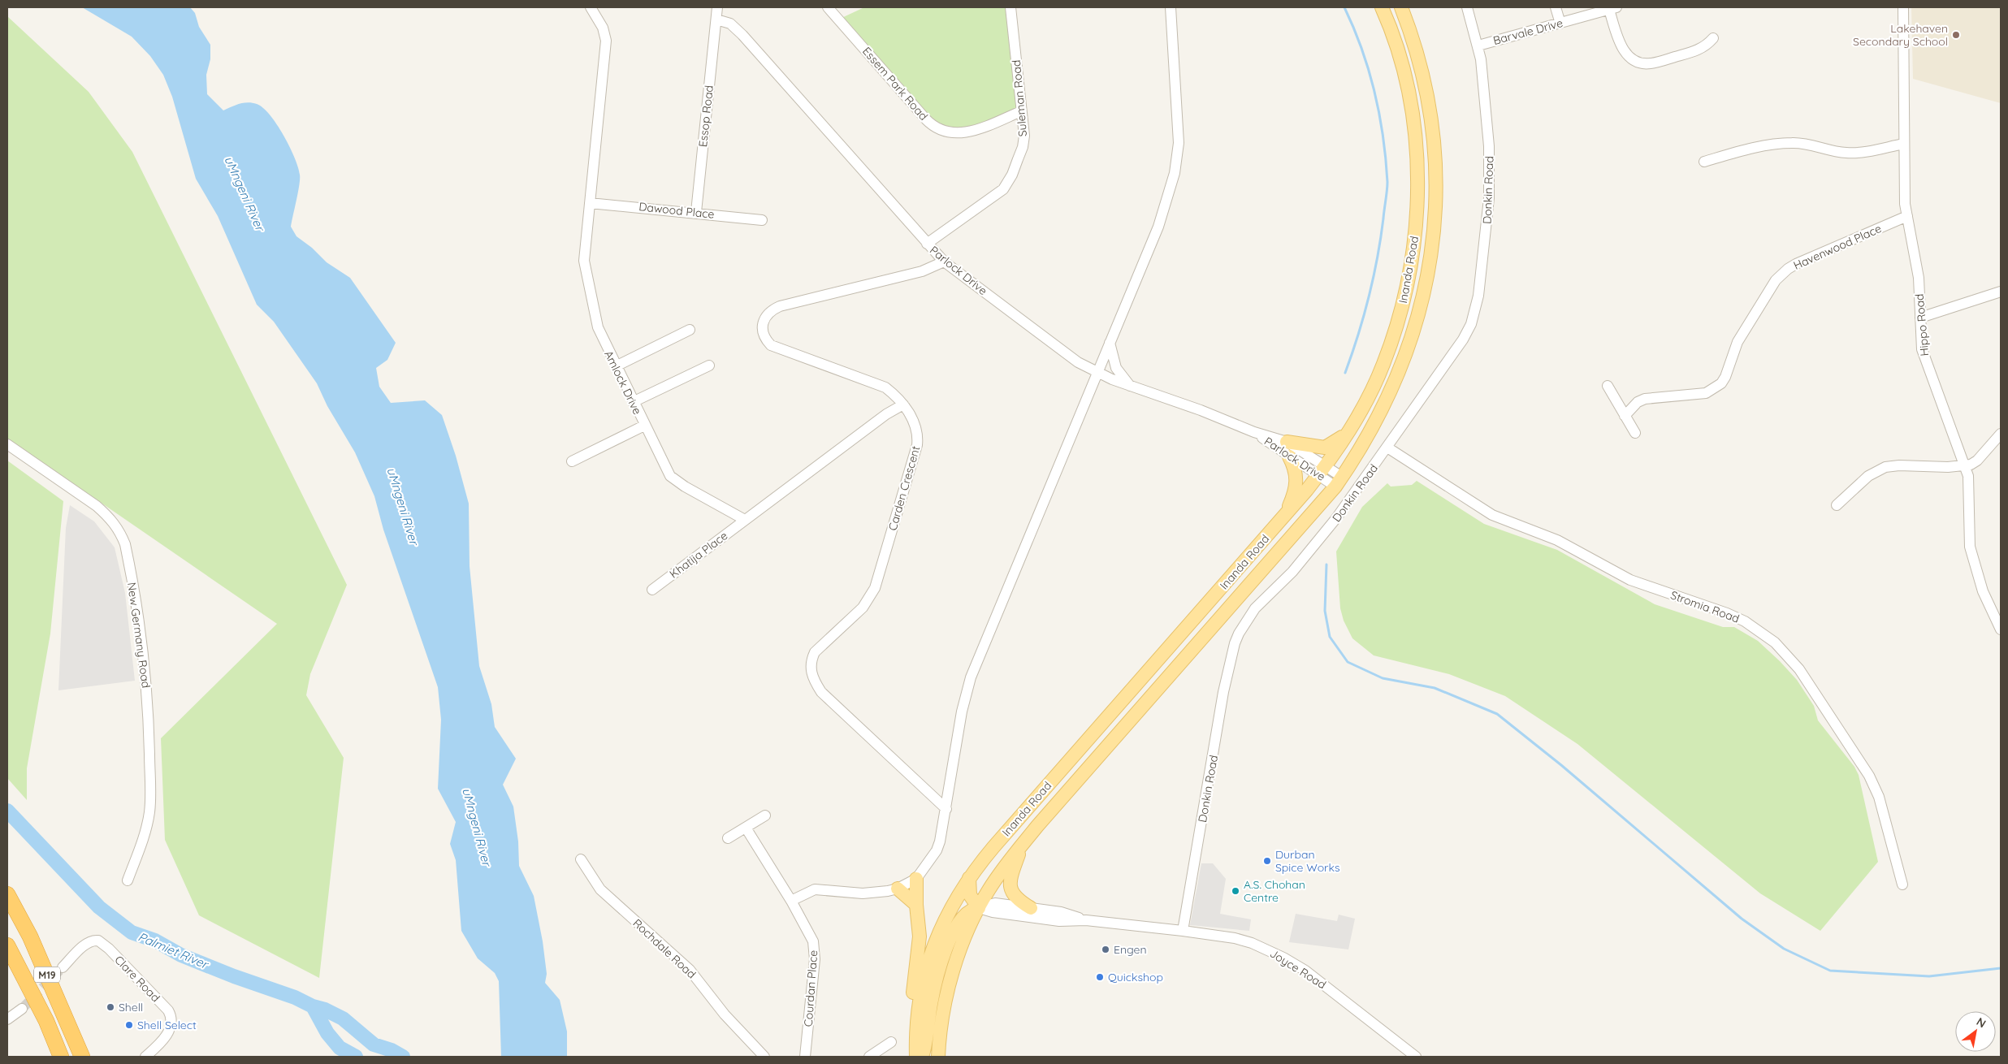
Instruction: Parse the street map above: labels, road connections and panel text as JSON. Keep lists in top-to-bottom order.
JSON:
{
  "streets": {
    "highway": ["M19"],
    "main road": ["Inanda Road"],
    "street": [
      "Barvale Drive",
      "Essem Park Road",
      "Suleman Road",
      "Essop Road",
      "Donkin Road",
      "Dawood Place",
      "Havenwood Place",
      "Parlock Drive",
      "Hippo Road",
      "Amlock Drive",
      "Carden Crescent",
      "Khatija Place",
      "Stromia Road",
      "New Germany Road",
      "Rochdale Road",
      "Joyce Road",
      "Clare Road",
      "Courdan Place"
    ]
  },
  "crossings": [
    ["Barvale Drive", "Donkin Road"],
    ["Essem Park Road", "Suleman Road"],
    ["Suleman Road", "Parlock Drive"],
    ["Essop Road", "Dawood Place"],
    ["Essop Road", "Parlock Drive"],
    ["Donkin Road", "Stromia Road"],
    ["Donkin Road", "Joyce Road"],
    ["Dawood Place", "Amlock Drive"],
    ["Havenwood Place", "Hippo Road"],
    ["Inanda Road", "Parlock Drive"],
    ["Inanda Road", "Joyce Road"],
    ["Parlock Drive", "Carden Crescent"],
    ["Amlock Drive", "Khatija Place"]
  ],
  "water": ["uMngeni River", "Palmiet River"],
  "places": [
    "Lakehaven Secondary School",
    "Durban Spice Works",
    "A.S. Chohan Centre",
    "Engen",
    "Quickshop",
    "Shell",
    "Shell Select"
  ],
  "north": "top right"
}
